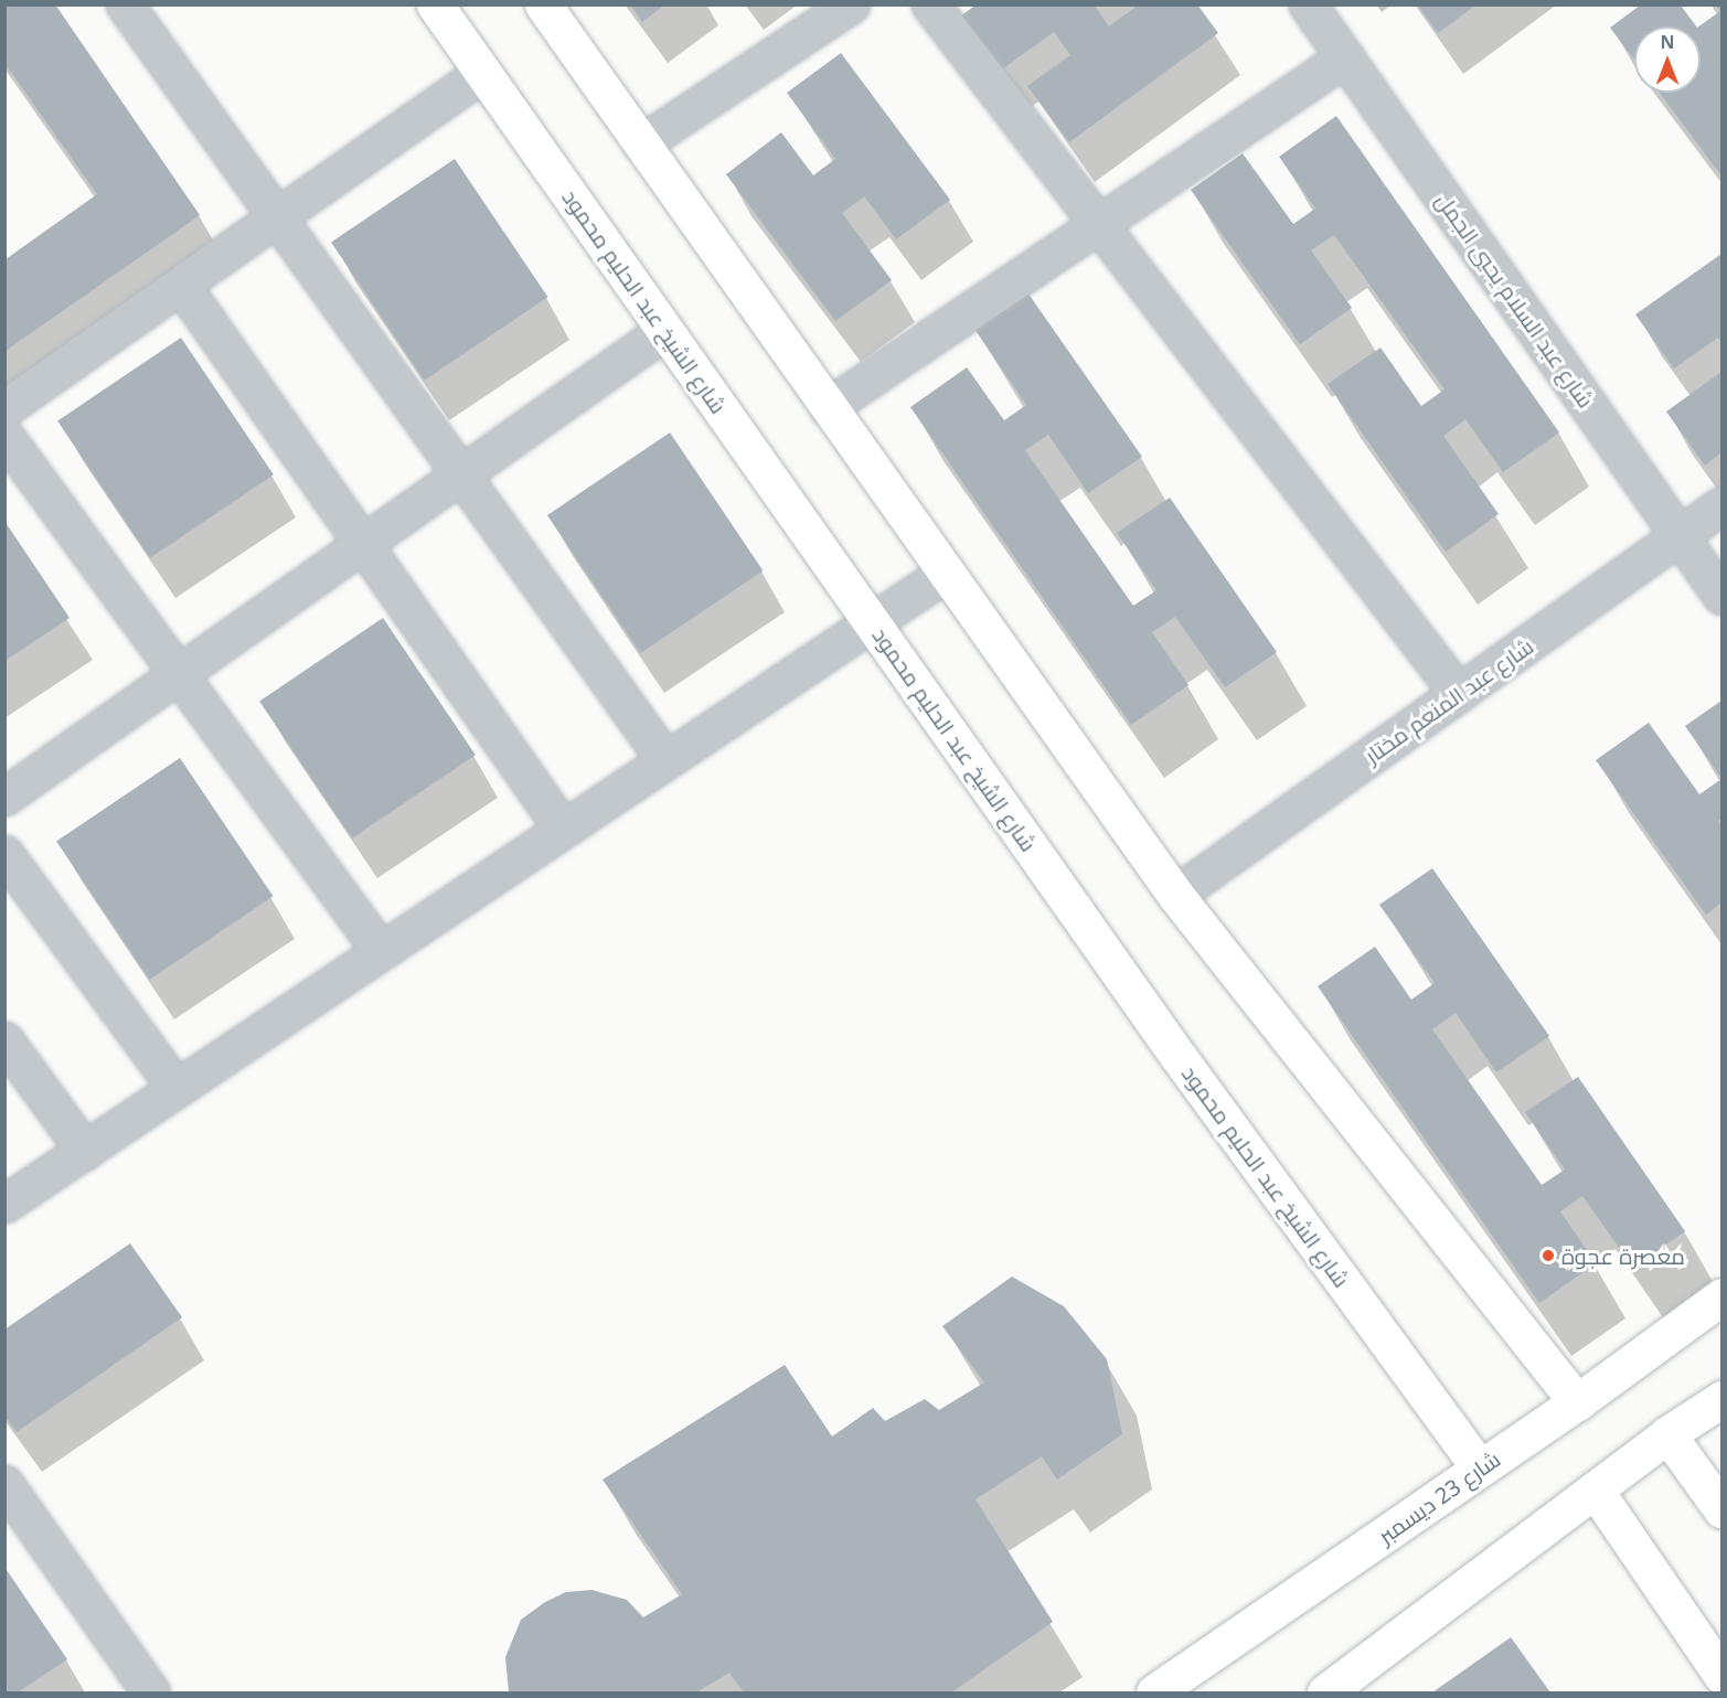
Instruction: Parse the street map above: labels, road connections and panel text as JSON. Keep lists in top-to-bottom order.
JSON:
{
  "streets": {
    "street": [
      "شارع عبد السلام يحيي الجمل",
      "شارع الشيخ عبد الحليم محمود",
      "شارع عبد المنعم مختار",
      "شارع 23 ديسمبر"
    ]
  },
  "crossings": [
    ["شارع عبد السلام يحيي الجمل", "شارع عبد المنعم مختار"],
    ["شارع الشيخ عبد الحليم محمود", "شارع 23 ديسمبر"]
  ],
  "places": ["معصرة عجوة"],
  "north": "top"
}
